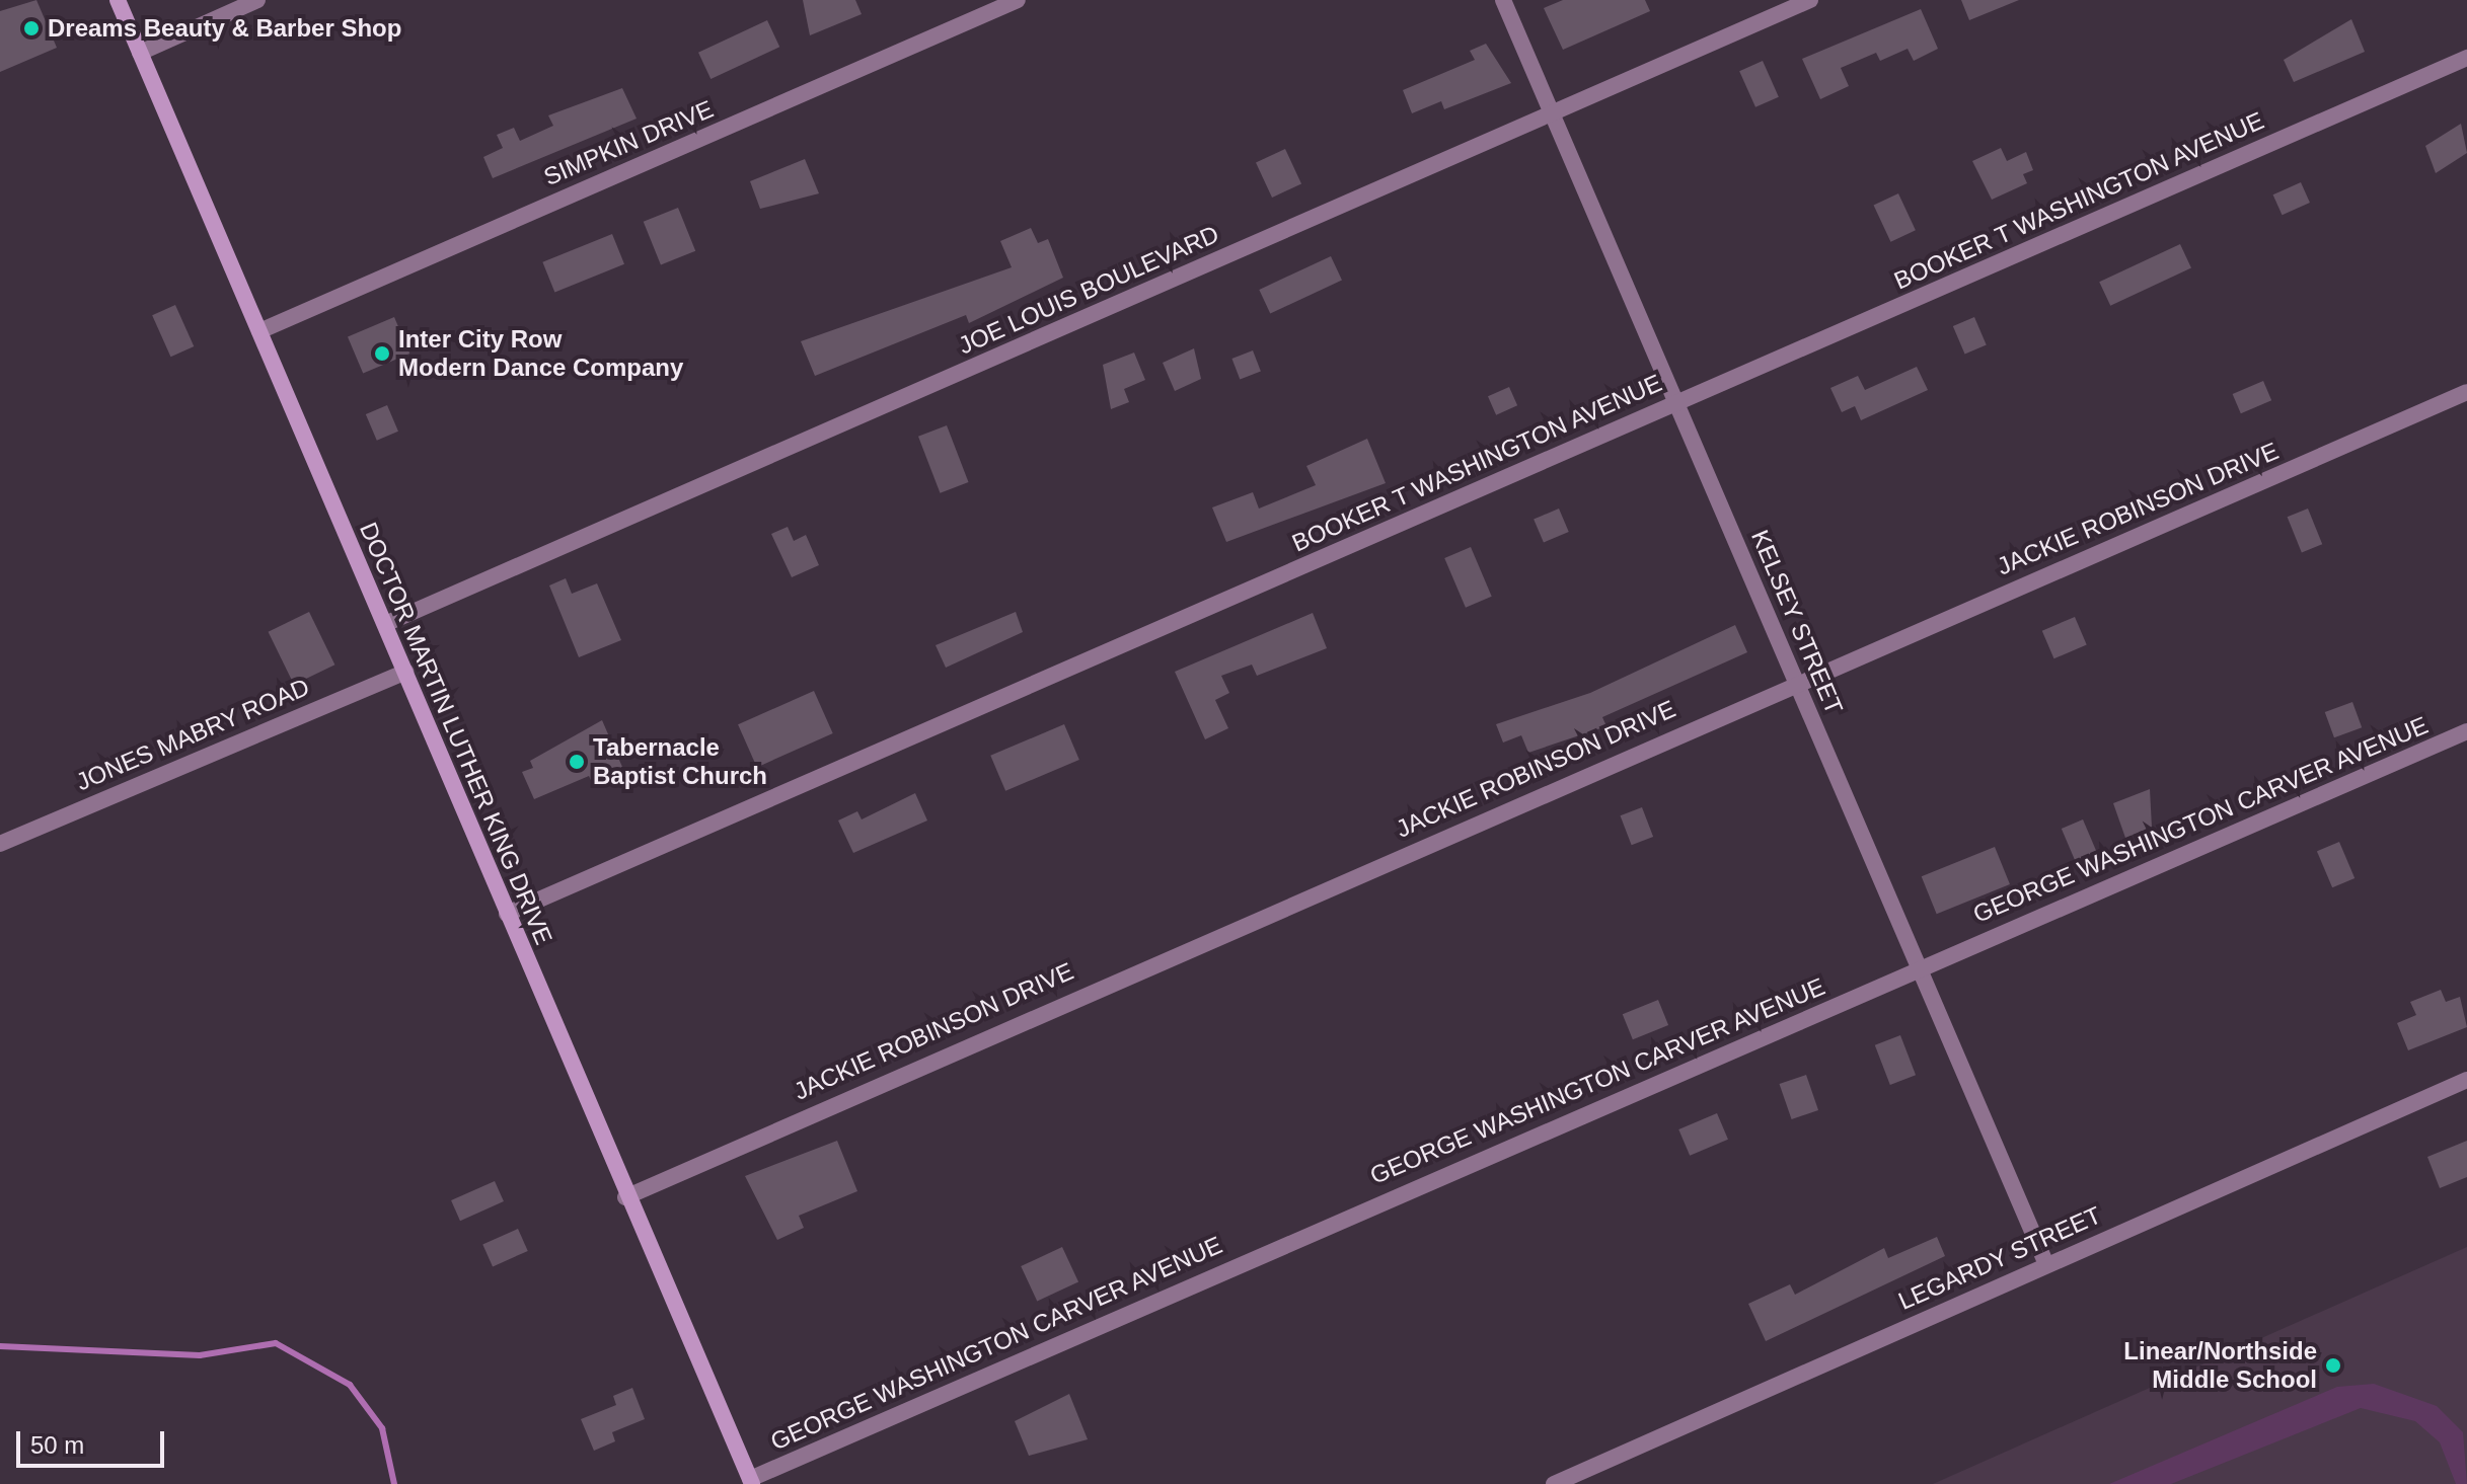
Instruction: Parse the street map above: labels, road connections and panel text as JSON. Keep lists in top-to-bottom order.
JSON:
{
  "streets": {
    "main road": ["DOCTOR MARTIN LUTHER KING DRIVE"],
    "street": [
      "SIMPKIN DRIVE",
      "BOOKER T WASHINGTON AVENUE",
      "JOE LOUIS BOULEVARD",
      "JACKIE ROBINSON DRIVE",
      "KELSEY STREET",
      "JONES MABRY ROAD",
      "GEORGE WASHINGTON CARVER AVENUE",
      "LEGARDY STREET"
    ]
  },
  "crossings": [
    ["SIMPKIN DRIVE", "DOCTOR MARTIN LUTHER KING DRIVE"],
    ["BOOKER T WASHINGTON AVENUE", "KELSEY STREET"],
    ["BOOKER T WASHINGTON AVENUE", "DOCTOR MARTIN LUTHER KING DRIVE"],
    ["JOE LOUIS BOULEVARD", "KELSEY STREET"],
    ["JOE LOUIS BOULEVARD", "DOCTOR MARTIN LUTHER KING DRIVE"],
    ["JACKIE ROBINSON DRIVE", "KELSEY STREET"],
    ["JACKIE ROBINSON DRIVE", "DOCTOR MARTIN LUTHER KING DRIVE"],
    ["KELSEY STREET", "GEORGE WASHINGTON CARVER AVENUE"],
    ["KELSEY STREET", "LEGARDY STREET"],
    ["DOCTOR MARTIN LUTHER KING DRIVE", "JONES MABRY ROAD"],
    ["DOCTOR MARTIN LUTHER KING DRIVE", "GEORGE WASHINGTON CARVER AVENUE"]
  ],
  "places": [
    "Dreams Beauty & Barber Shop",
    "Inter City Row Modern Dance Company",
    "Tabernacle Baptist Church",
    "Linear/Northside Middle School"
  ],
  "scale_bar": "50 m"
}
